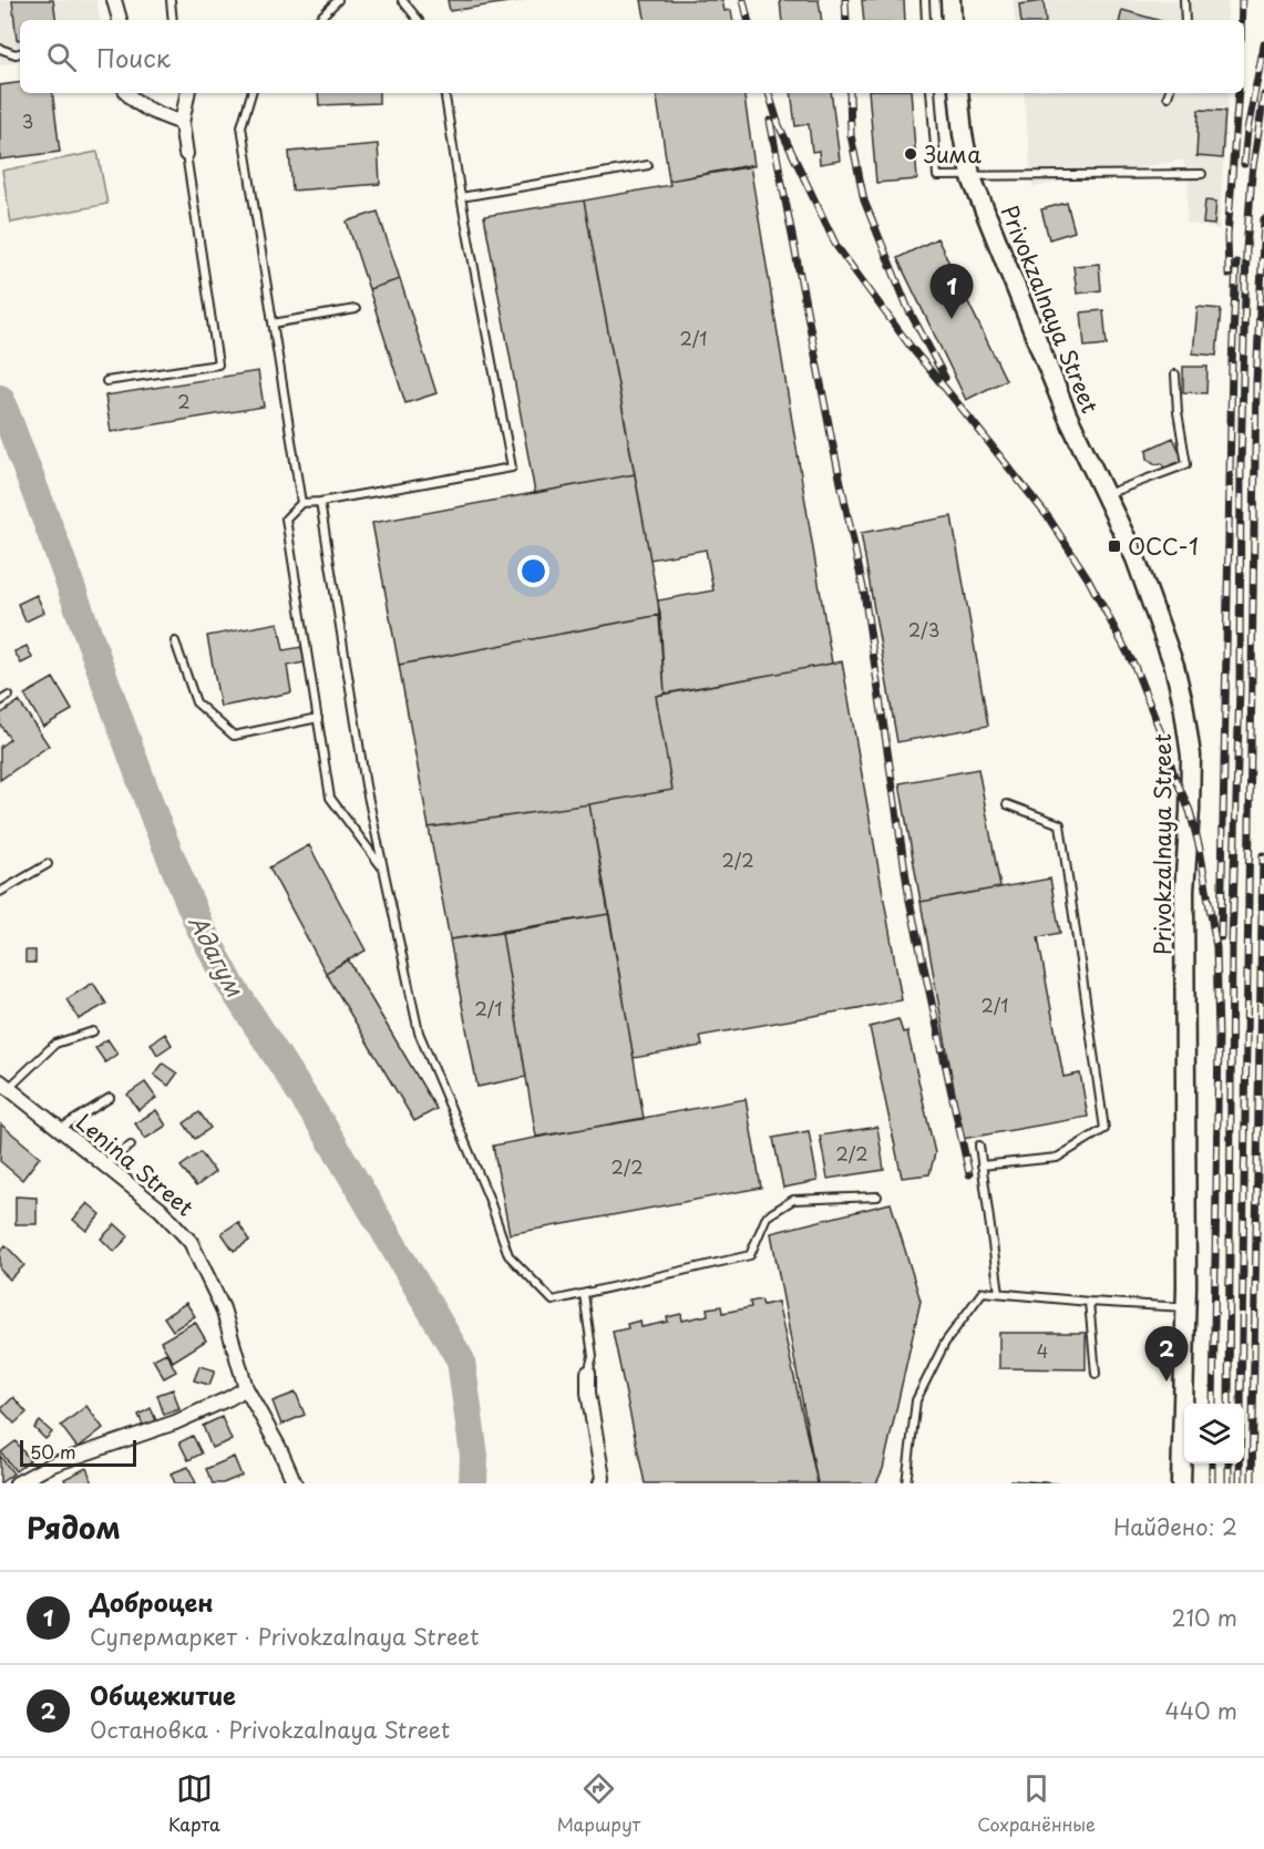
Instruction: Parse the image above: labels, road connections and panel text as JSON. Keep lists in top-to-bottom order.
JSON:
{
  "streets": {
    "main road": ["Privokzalnaya Street"],
    "street": ["Lenina Street"]
  },
  "water": ["Адагум"],
  "places": {
    "other": ["Зима"],
    "transit": ["ОСС-1"]
  },
  "house_numbers": [
    "3",
    "2/1",
    "2",
    "2/3",
    "2/2",
    "2/1",
    "2/1",
    "2/2",
    "2/2",
    "4"
  ],
  "scale_bar": "50 m",
  "page": {
    "search": "Поиск",
    "pins": ["1", "2"],
    "scale": "50 m",
    "heading": ["Рядом", "Найдено: 2"],
    "list": [
      {
        "mark": "1",
        "name": "Доброцен",
        "note": "Супермаркет · Privokzalnaya Street",
        "value": "210 m"
      },
      {
        "mark": "2",
        "name": "Общежитие",
        "note": "Остановка · Privokzalnaya Street",
        "value": "440 m"
      }
    ],
    "nav": ["Карта", "Маршрут", "Сохранённые"]
  }
}
